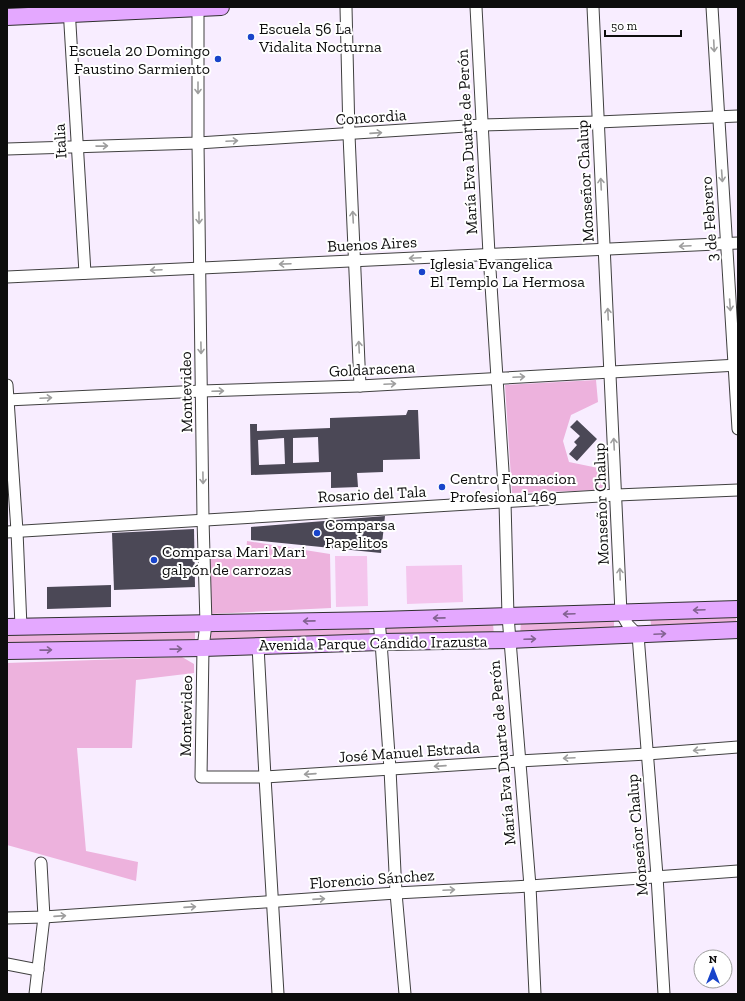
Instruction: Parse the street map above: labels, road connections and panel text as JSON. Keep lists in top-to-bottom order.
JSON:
{
  "streets": {
    "main road": ["Avenida Parque Cándido Irazusta"],
    "street": [
      "Concordia",
      "Italia",
      "María Eva Duarte de Perón",
      "Monseñor Chalup",
      "3 de Febrero",
      "Buenos Aires",
      "Goldaracena",
      "Montevideo",
      "Rosario del Tala",
      "José Manuel Estrada",
      "Florencio Sánchez"
    ]
  },
  "crossings": [
    ["Concordia", "Italia"],
    ["Concordia", "María Eva Duarte de Perón"],
    ["Concordia", "Monseñor Chalup"],
    ["Concordia", "3 de Febrero"],
    ["Concordia", "Montevideo"],
    ["Italia", "Buenos Aires"],
    ["María Eva Duarte de Perón", "Buenos Aires"],
    ["María Eva Duarte de Perón", "Goldaracena"],
    ["María Eva Duarte de Perón", "Rosario del Tala"],
    ["María Eva Duarte de Perón", "Avenida Parque Cándido Irazusta"],
    ["María Eva Duarte de Perón", "José Manuel Estrada"],
    ["María Eva Duarte de Perón", "Florencio Sánchez"],
    ["Monseñor Chalup", "Buenos Aires"],
    ["Monseñor Chalup", "Goldaracena"],
    ["Monseñor Chalup", "Rosario del Tala"],
    ["Monseñor Chalup", "Avenida Parque Cándido Irazusta"],
    ["Monseñor Chalup", "José Manuel Estrada"],
    ["Monseñor Chalup", "Florencio Sánchez"],
    ["3 de Febrero", "Buenos Aires"],
    ["3 de Febrero", "Goldaracena"],
    ["Buenos Aires", "Montevideo"],
    ["Goldaracena", "Montevideo"],
    ["Montevideo", "Rosario del Tala"],
    ["Montevideo", "Avenida Parque Cándido Irazusta"],
    ["Montevideo", "José Manuel Estrada"]
  ],
  "one_way": [
    "Concordia",
    "Monseñor Chalup",
    "3 de Febrero",
    "Buenos Aires",
    "Goldaracena",
    "Montevideo",
    "José Manuel Estrada",
    "Florencio Sánchez"
  ],
  "places": [
    "Escuela 56 La Vidalita Nocturna",
    "Escuela 20 Domingo Faustino Sarmiento",
    "Iglesia Evangelica El Templo La Hermosa",
    "Centro Formacion Profesional 469",
    "Comparsa Papelitos",
    "Comparsa Mari Mari galpón de carrozas"
  ],
  "scale_bar": "50 m",
  "north": "top"
}
